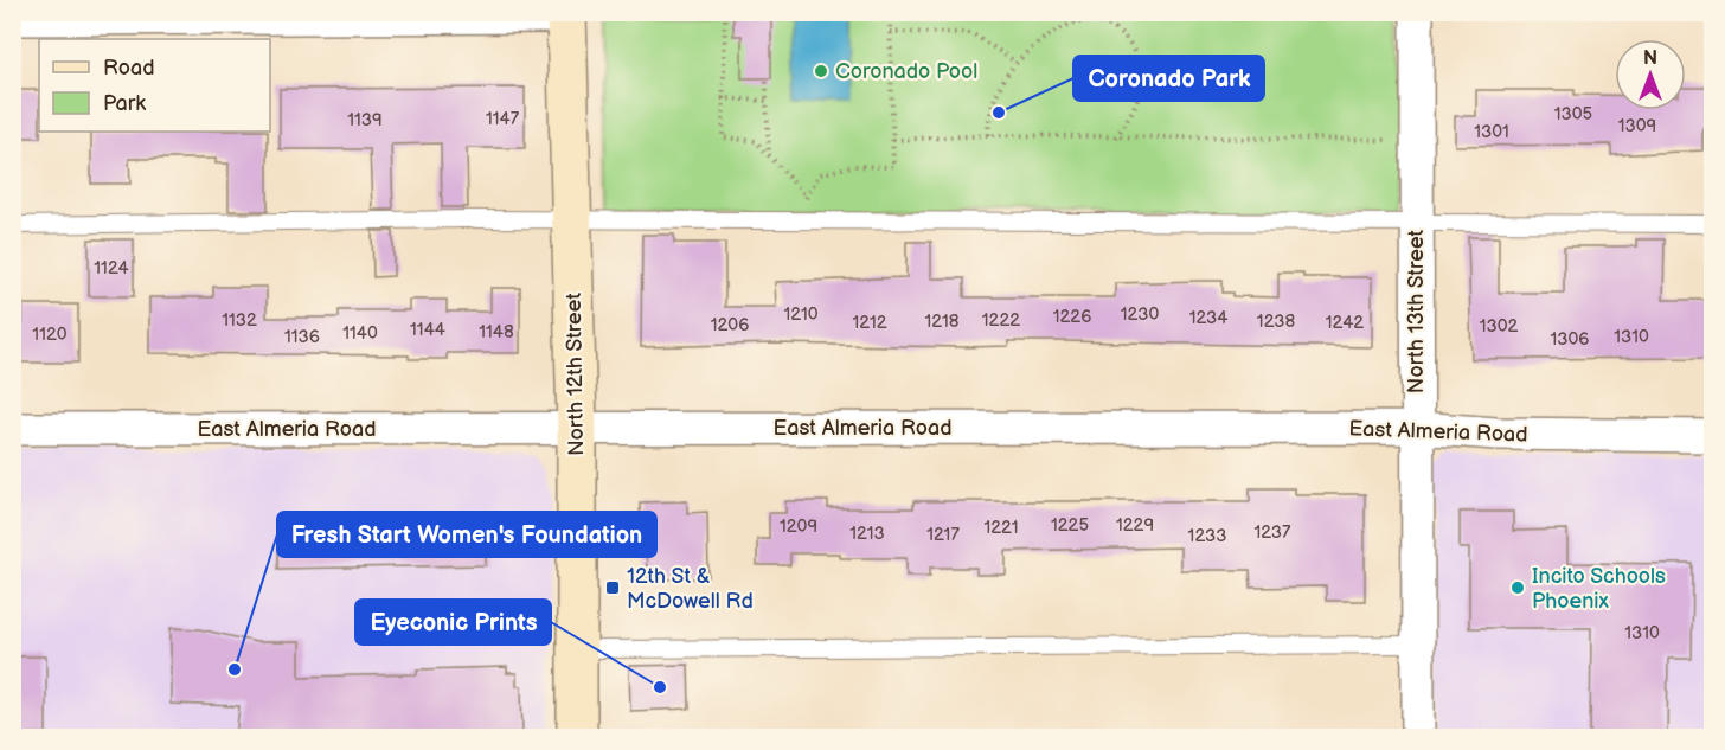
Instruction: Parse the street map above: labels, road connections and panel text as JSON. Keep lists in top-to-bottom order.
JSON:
{
  "streets": {
    "street": ["North 13th Street", "North 12th Street", "East Almeria Road"]
  },
  "crossings": [
    ["North 13th Street", "East Almeria Road"],
    ["North 12th Street", "East Almeria Road"]
  ],
  "places": {
    "other": [
      "Coronado Pool",
      "Coronado Park",
      "Incito Schools Phoenix",
      "Fresh Start Women's Foundation",
      "Eyeconic Prints"
    ],
    "transit": ["12th St & McDowell Rd"]
  },
  "house_numbers": [
    "1305",
    "1147",
    "1139",
    "1309",
    "1301",
    "1124",
    "1210",
    "1230",
    "1226",
    "1234",
    "1132",
    "1222",
    "1218",
    "1238",
    "1212",
    "1242",
    "1206",
    "1302",
    "1144",
    "1148",
    "1140",
    "1120",
    "1136",
    "1310",
    "1306",
    "1225",
    "1229",
    "1209",
    "1221",
    "1237",
    "1213",
    "1217",
    "1233",
    "1310"
  ],
  "legend": ["Road", "Park"],
  "north": "top"
}
